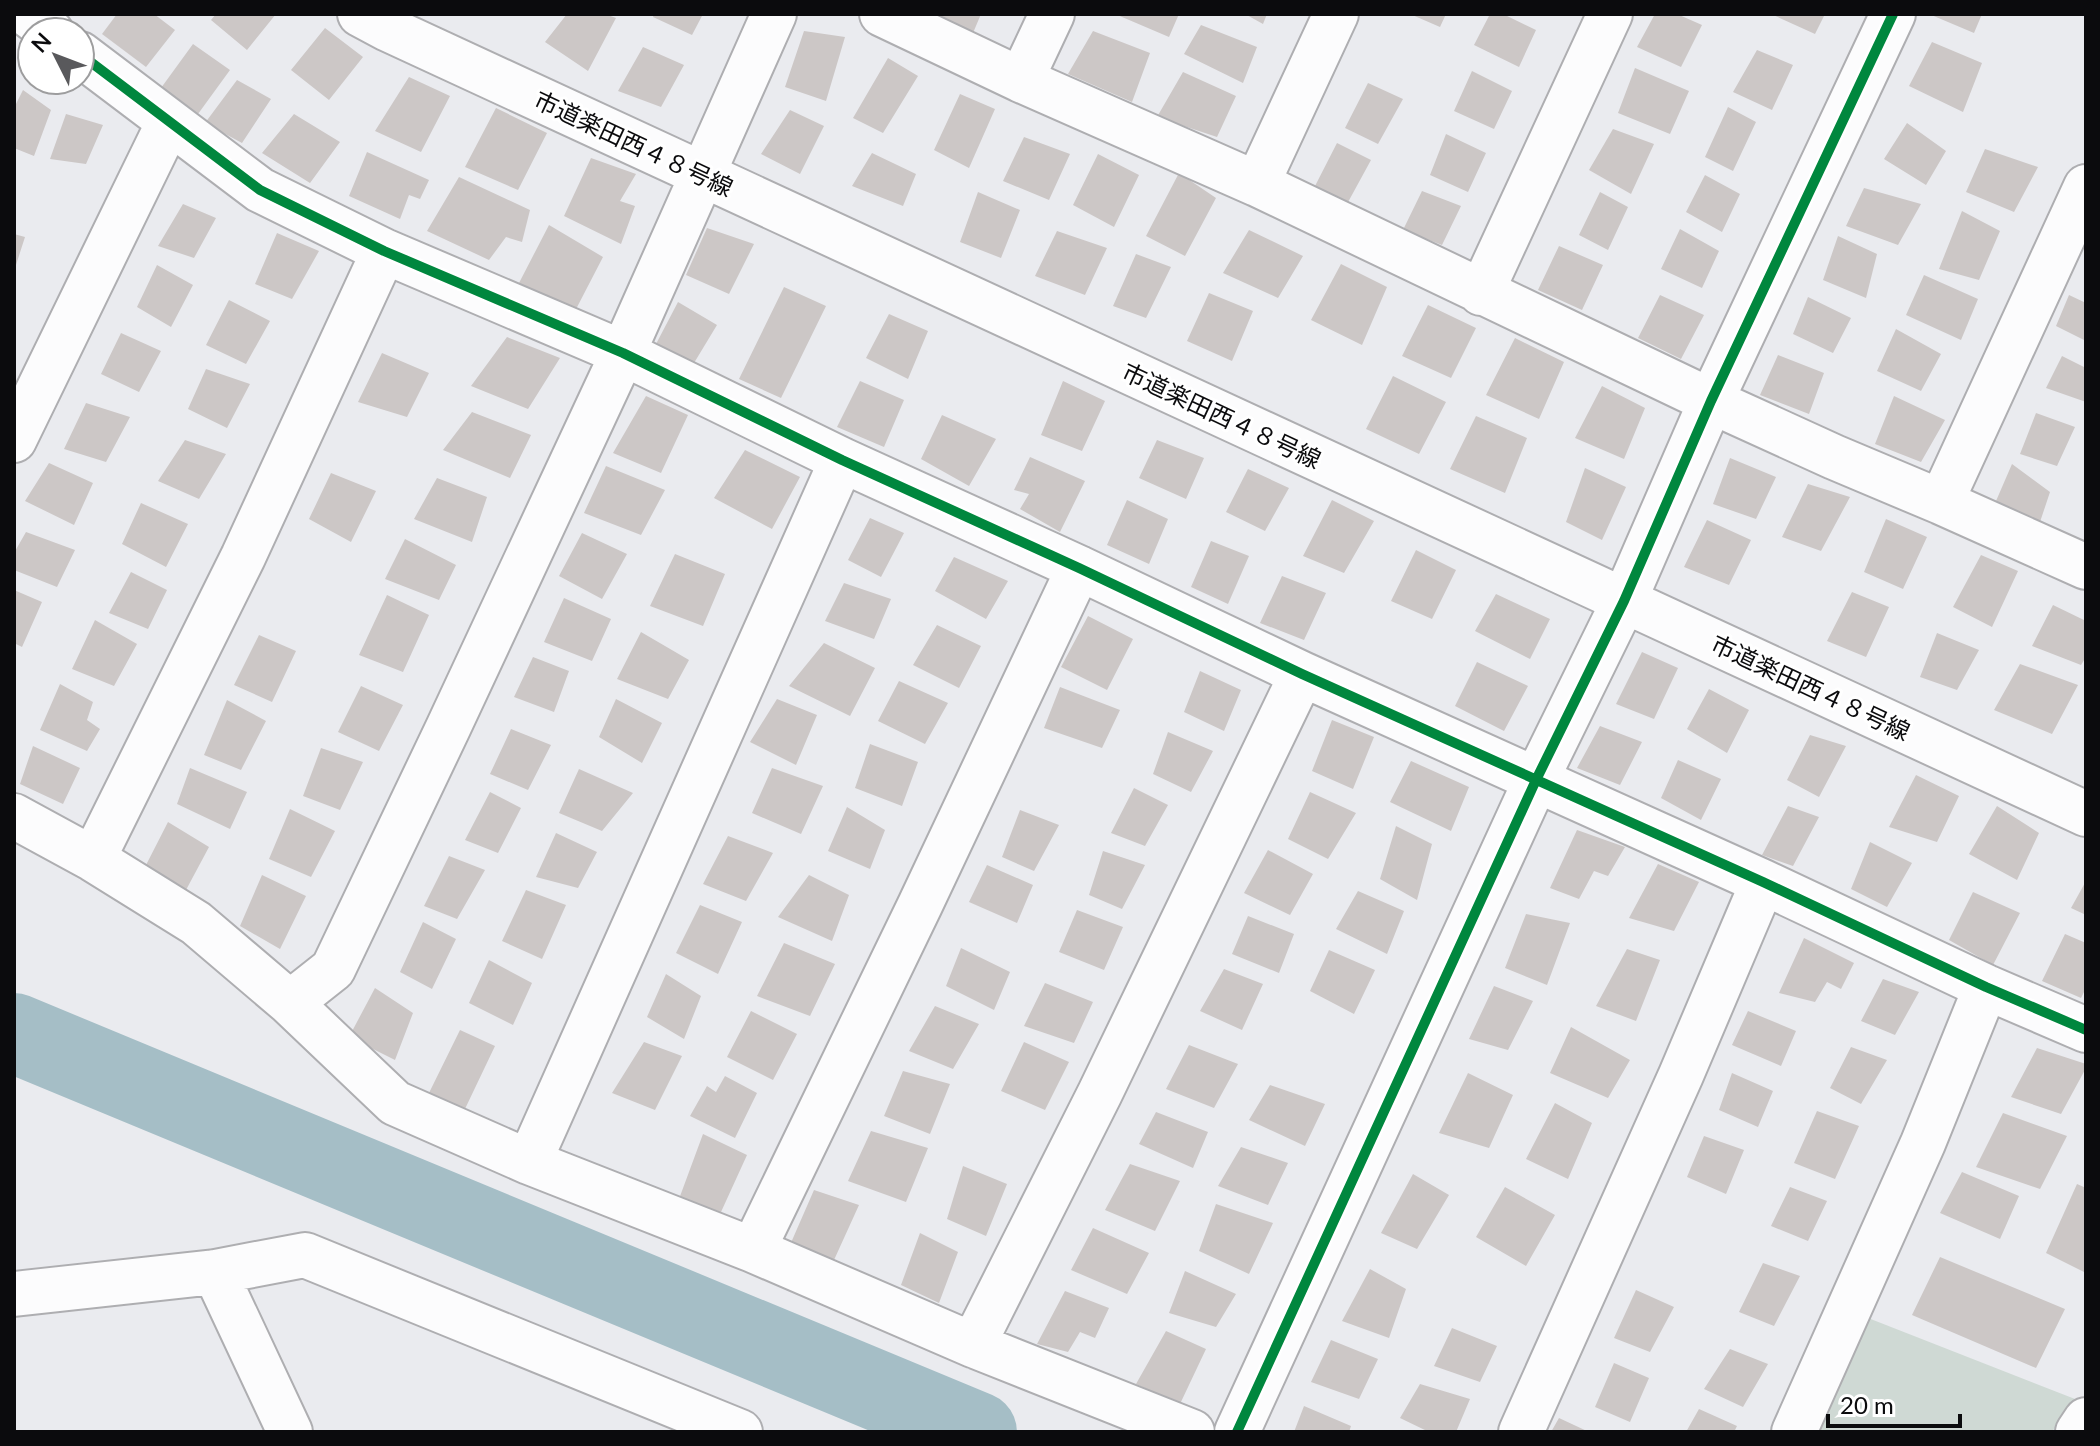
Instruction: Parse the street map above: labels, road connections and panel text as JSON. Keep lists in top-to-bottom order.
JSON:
{
  "streets": {
    "street": ["市道楽田西４８号線"]
  },
  "scale_bar": "20 m",
  "north": "top left"
}
